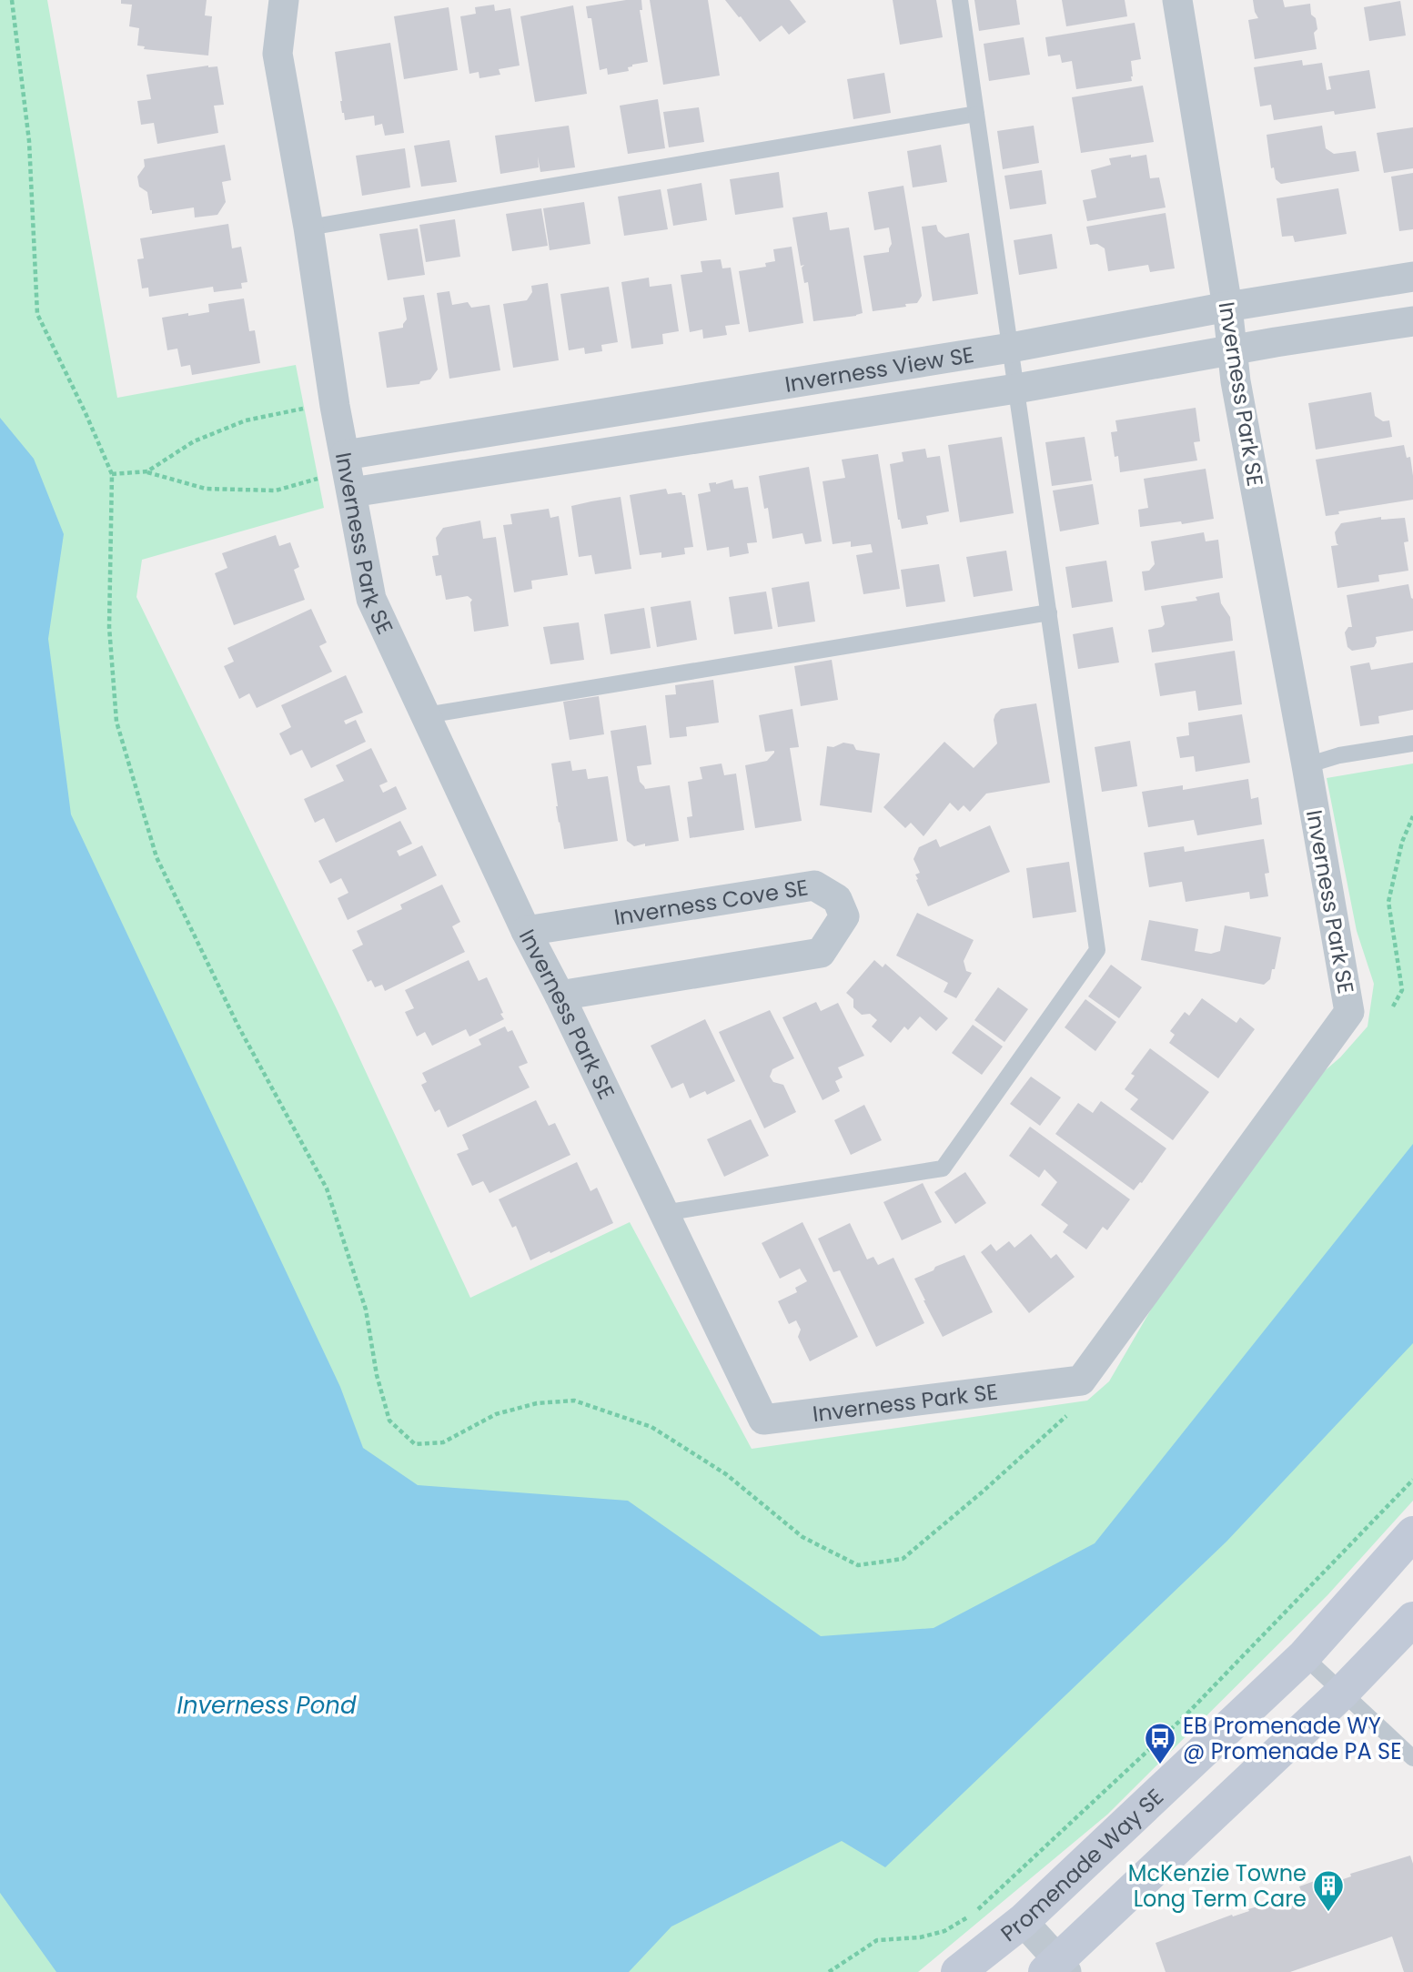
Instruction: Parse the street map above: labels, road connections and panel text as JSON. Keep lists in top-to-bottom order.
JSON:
{
  "streets": {
    "street": [
      "Inverness View SE",
      "Inverness Park SE",
      "Inverness Cove SE",
      "Promenade Way SE"
    ]
  },
  "crossings": [
    ["Inverness View SE", "Inverness Park SE"],
    ["Inverness Park SE", "Inverness Cove SE"]
  ],
  "water": ["Inverness Pond"],
  "places": {
    "bus stop": ["EB Promenade WY @ Promenade PA SE"],
    "building": ["McKenzie Towne Long Term Care"]
  }
}
